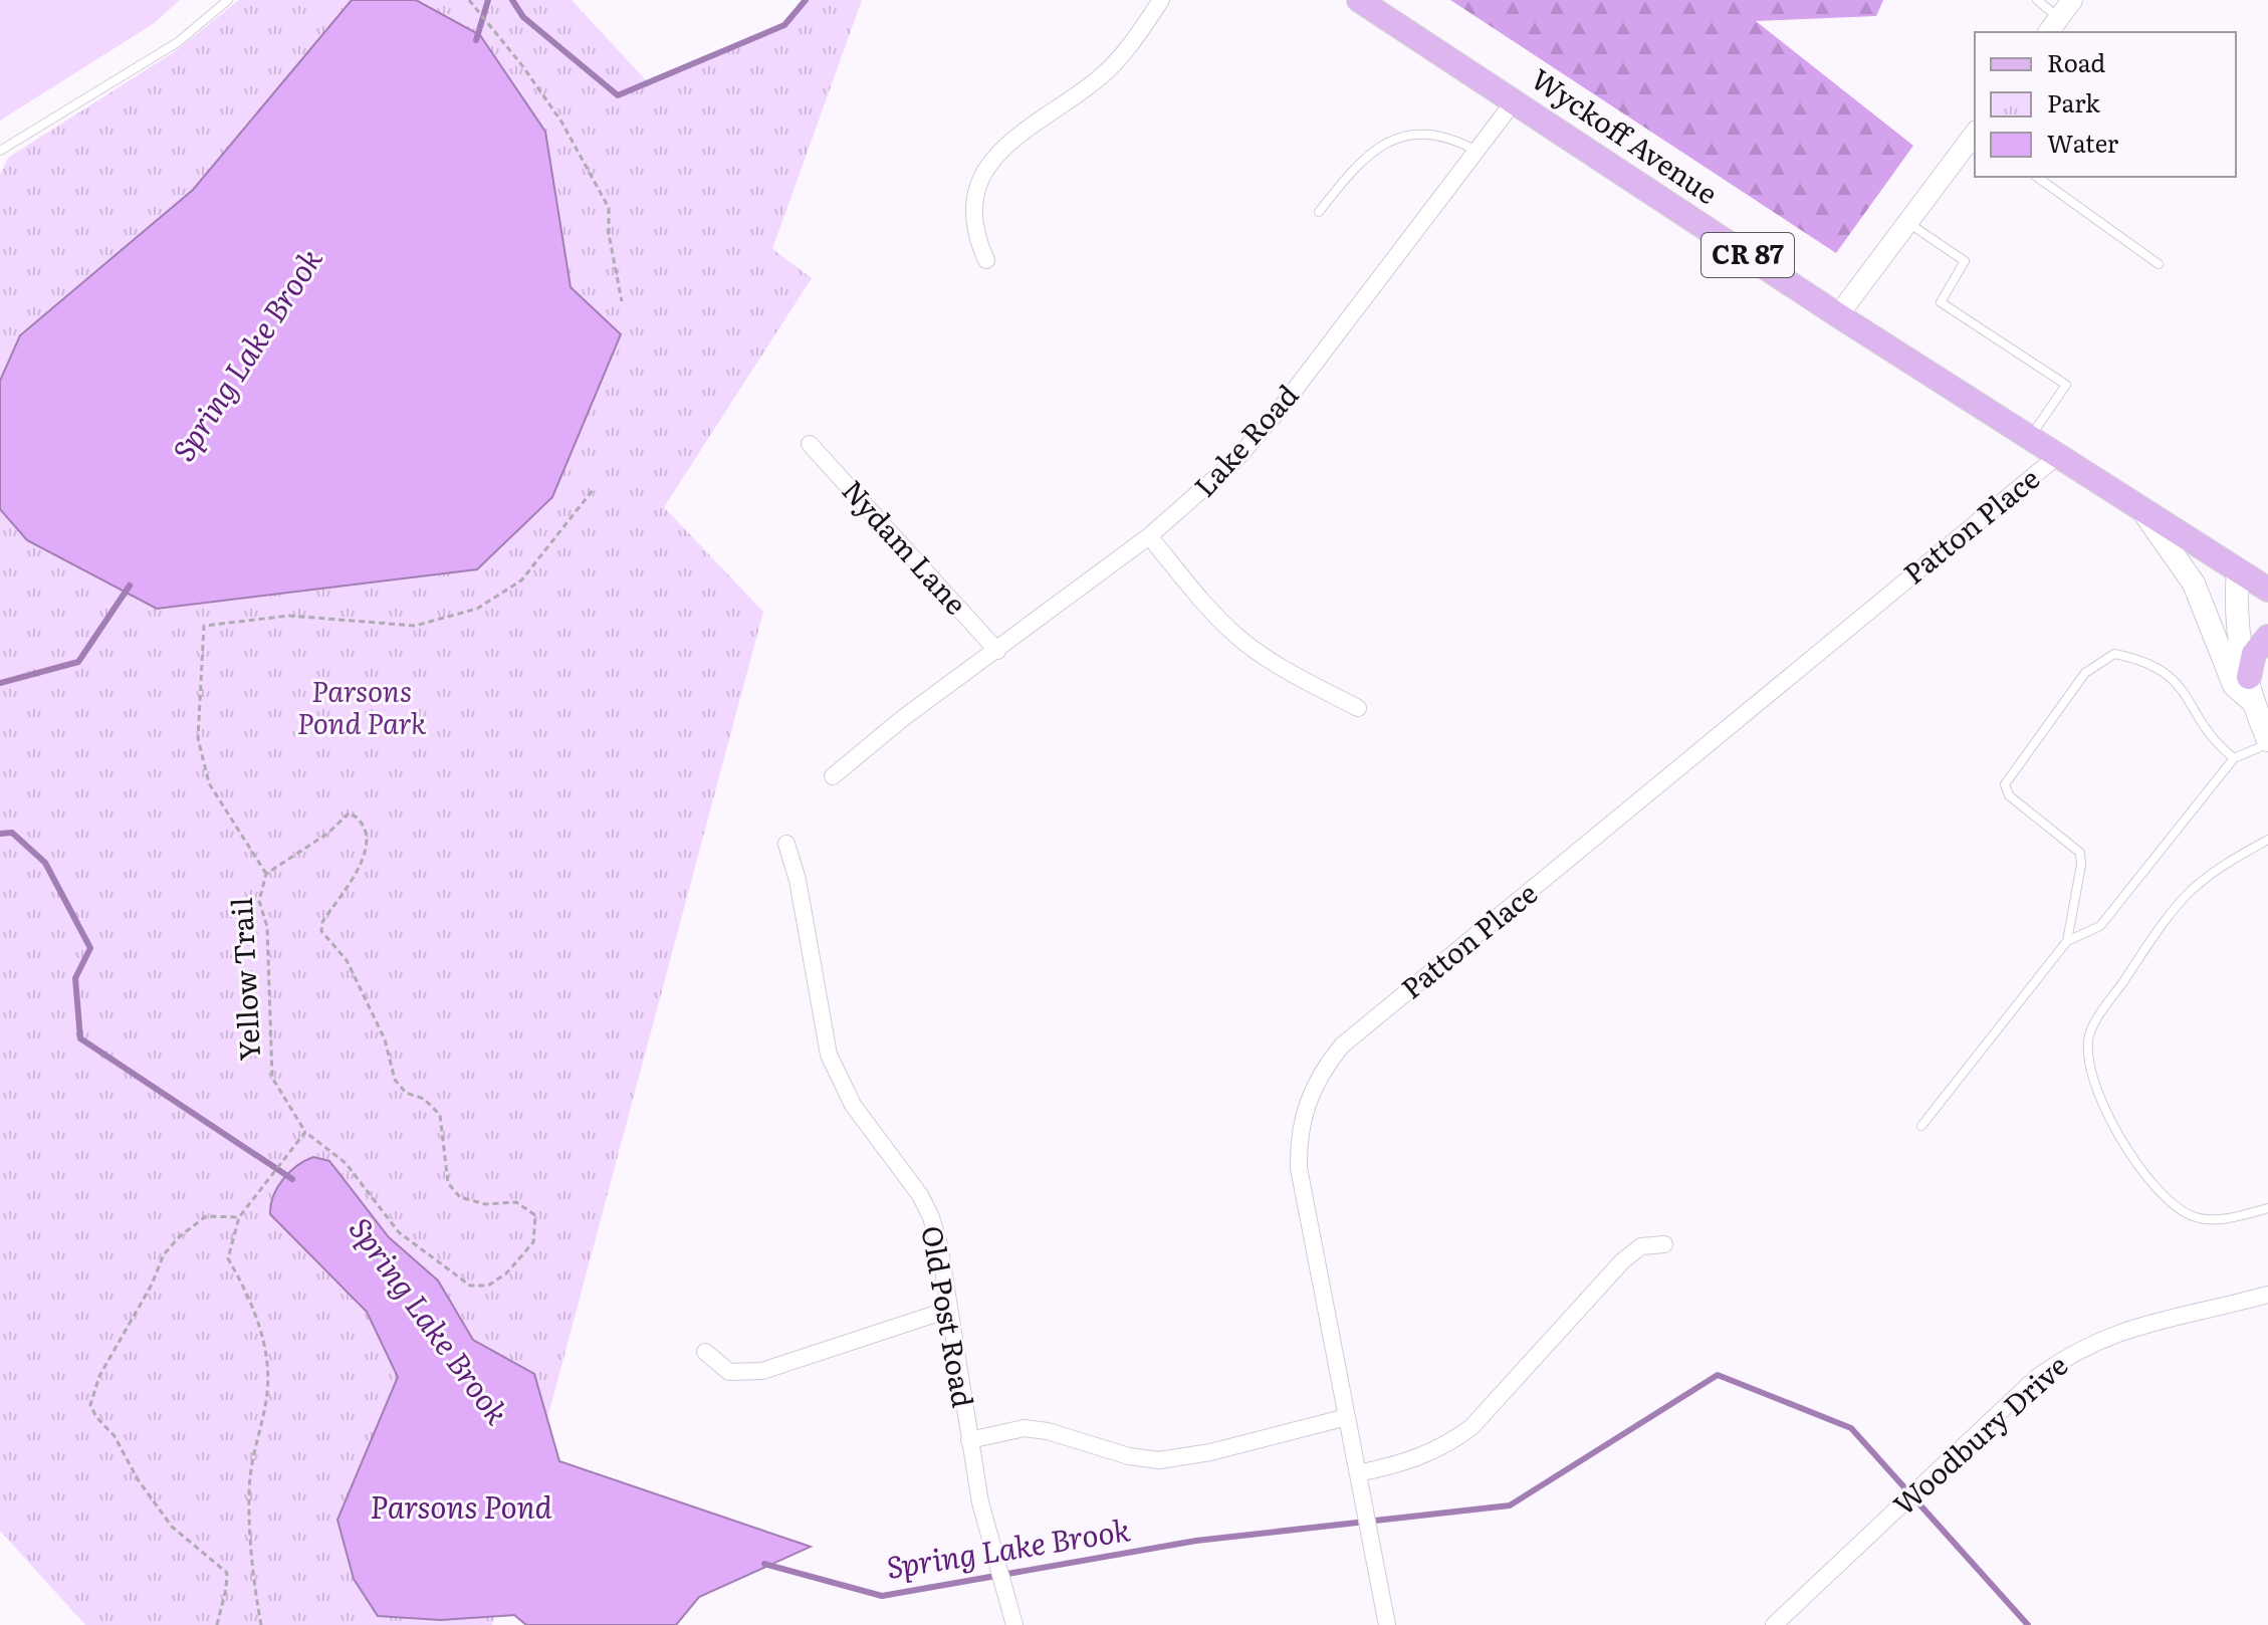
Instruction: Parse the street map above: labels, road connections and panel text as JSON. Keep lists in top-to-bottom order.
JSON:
{
  "streets": {
    "main road": ["Wyckoff Avenue", "CR 87"],
    "street": [
      "Lake Road",
      "Patton Place",
      "Nydam Lane",
      "Old Post Road",
      "Woodbury Drive"
    ],
    "path": ["Yellow Trail"]
  },
  "crossings": [
    ["Wyckoff Avenue", "Lake Road"],
    ["Wyckoff Avenue", "Patton Place"],
    ["Lake Road", "Nydam Lane"]
  ],
  "water": ["Spring Lake Brook", "Parsons Pond"],
  "parks": ["Parsons Pond Park"],
  "legend": ["Road", "Park", "Water"]
}
